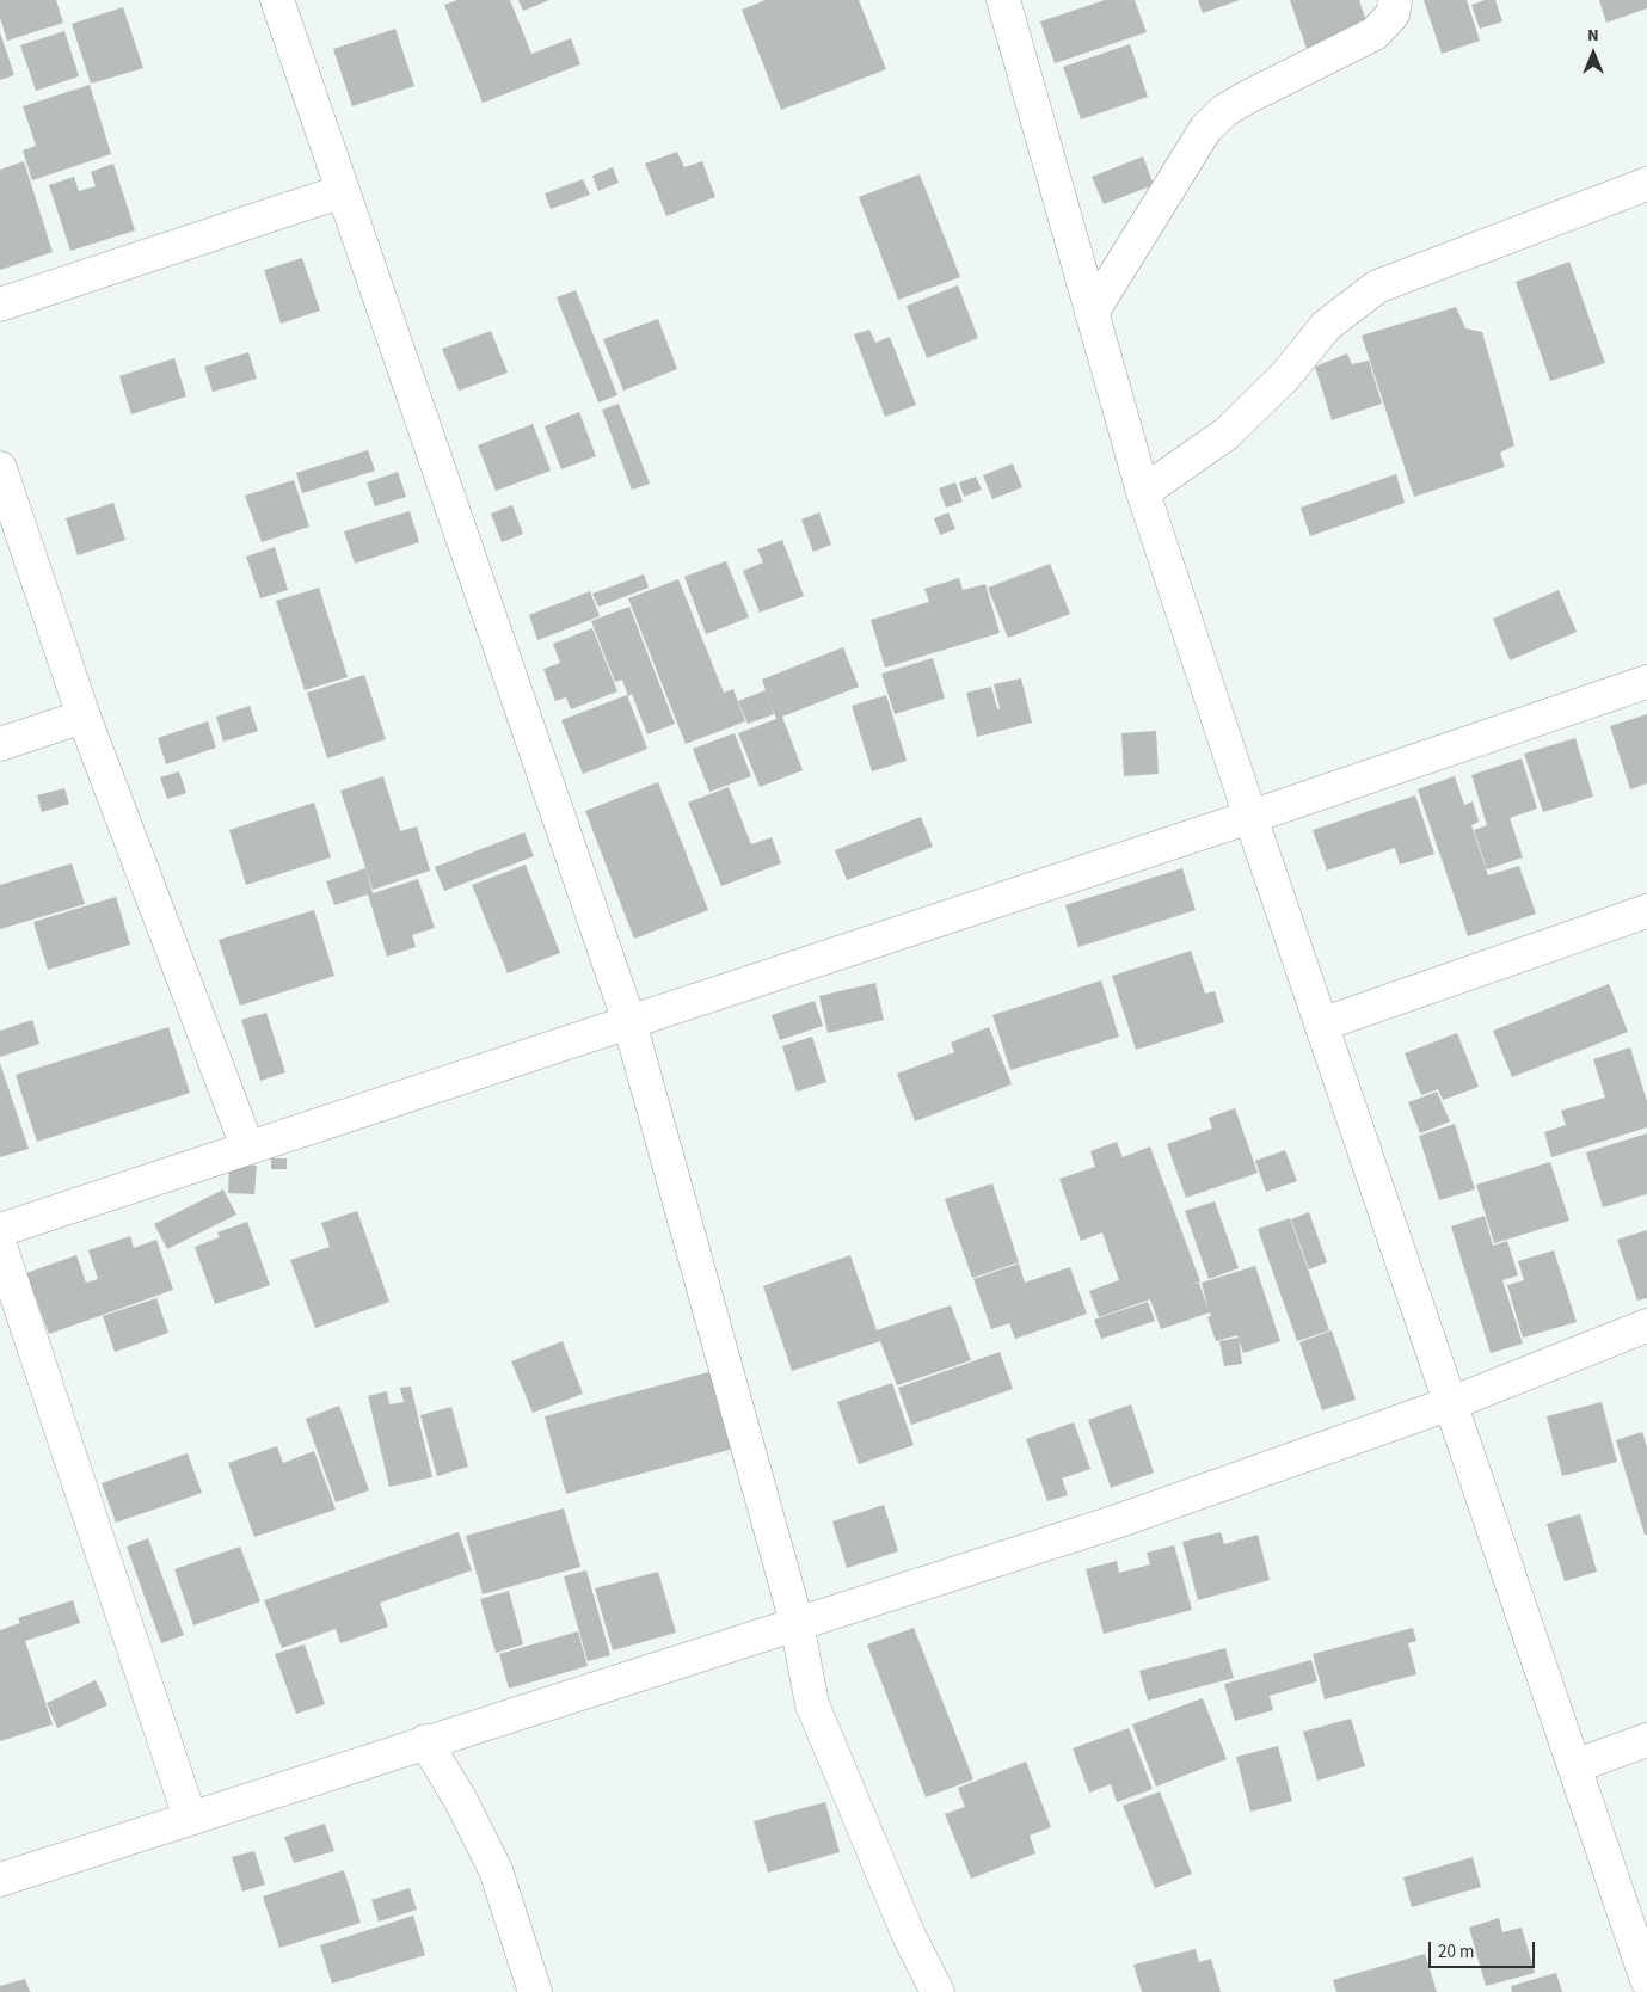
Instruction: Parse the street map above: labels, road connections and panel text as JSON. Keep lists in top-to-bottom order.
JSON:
{
  "scale_bar": "20 m",
  "north": "top"
}
